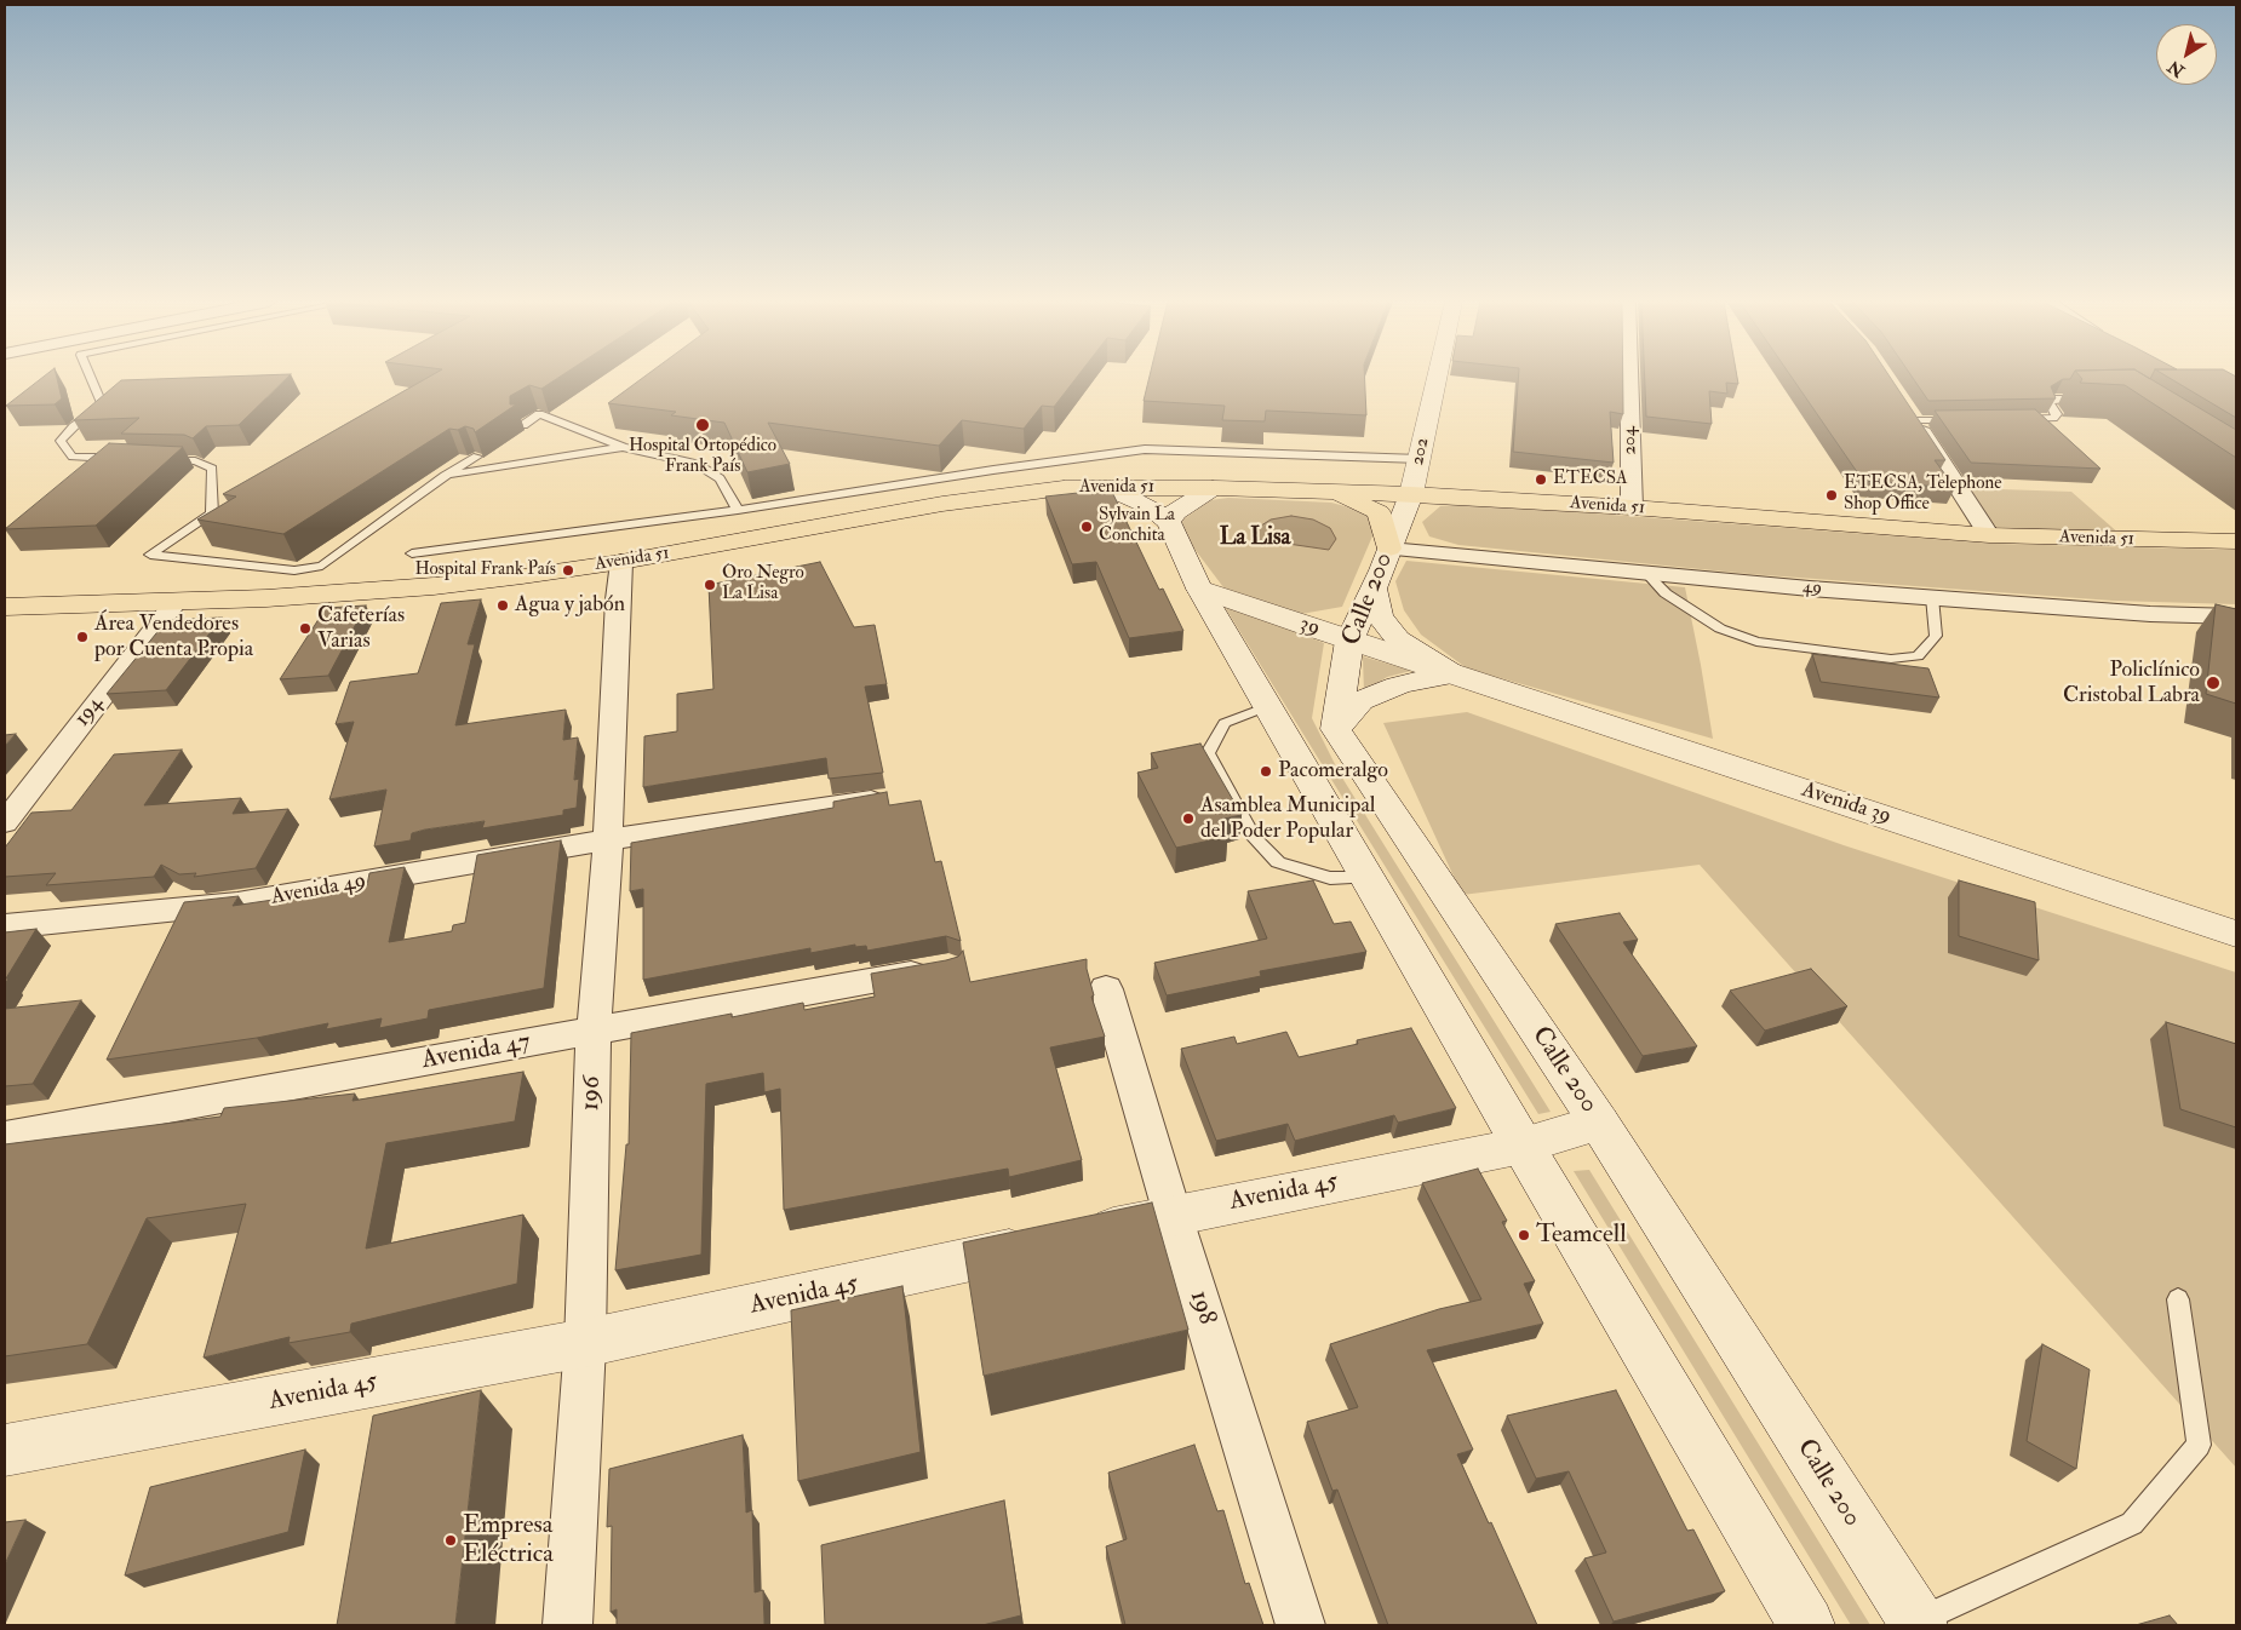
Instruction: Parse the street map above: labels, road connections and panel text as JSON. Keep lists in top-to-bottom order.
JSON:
{
  "streets": {
    "main road": [
      "202",
      "Avenida 51",
      "Calle 200",
      "39",
      "Avenida 39",
      "Avenida 45"
    ],
    "street": [
      "204",
      "49",
      "194",
      "Avenida 49",
      "Avenida 47",
      "196",
      "198"
    ]
  },
  "crossings": [
    ["204", "Avenida 51"],
    ["202", "Avenida 51"],
    ["202", "Calle 200"],
    ["Avenida 51", "Calle 200"],
    ["Avenida 51", "194"],
    ["Avenida 51", "196"],
    ["49", "Calle 200"],
    ["Calle 200", "39"],
    ["Calle 200", "Avenida 45"],
    ["39", "Avenida 39"],
    ["Avenida 49", "196"],
    ["Avenida 47", "196"],
    ["196", "Avenida 45"],
    ["Avenida 45", "198"]
  ],
  "districts": ["La Lisa"],
  "places": [
    "Hospital Ortopédico Frank País",
    "ETECSA",
    "ETECSA, Telephone Shop Office",
    "Sylvain La Conchita",
    "Hospital Frank País",
    "Oro Negro La Lisa",
    "Agua y jabón",
    "Cafeterías Varias",
    "Área Vendedores por Cuenta Propia",
    "Policlínico Cristobal Labra",
    "Pacomeralgo",
    "Asamblea Municipal del Poder Popular",
    "Teamcell",
    "Empresa Eléctrica"
  ],
  "north": "bottom left"
}
